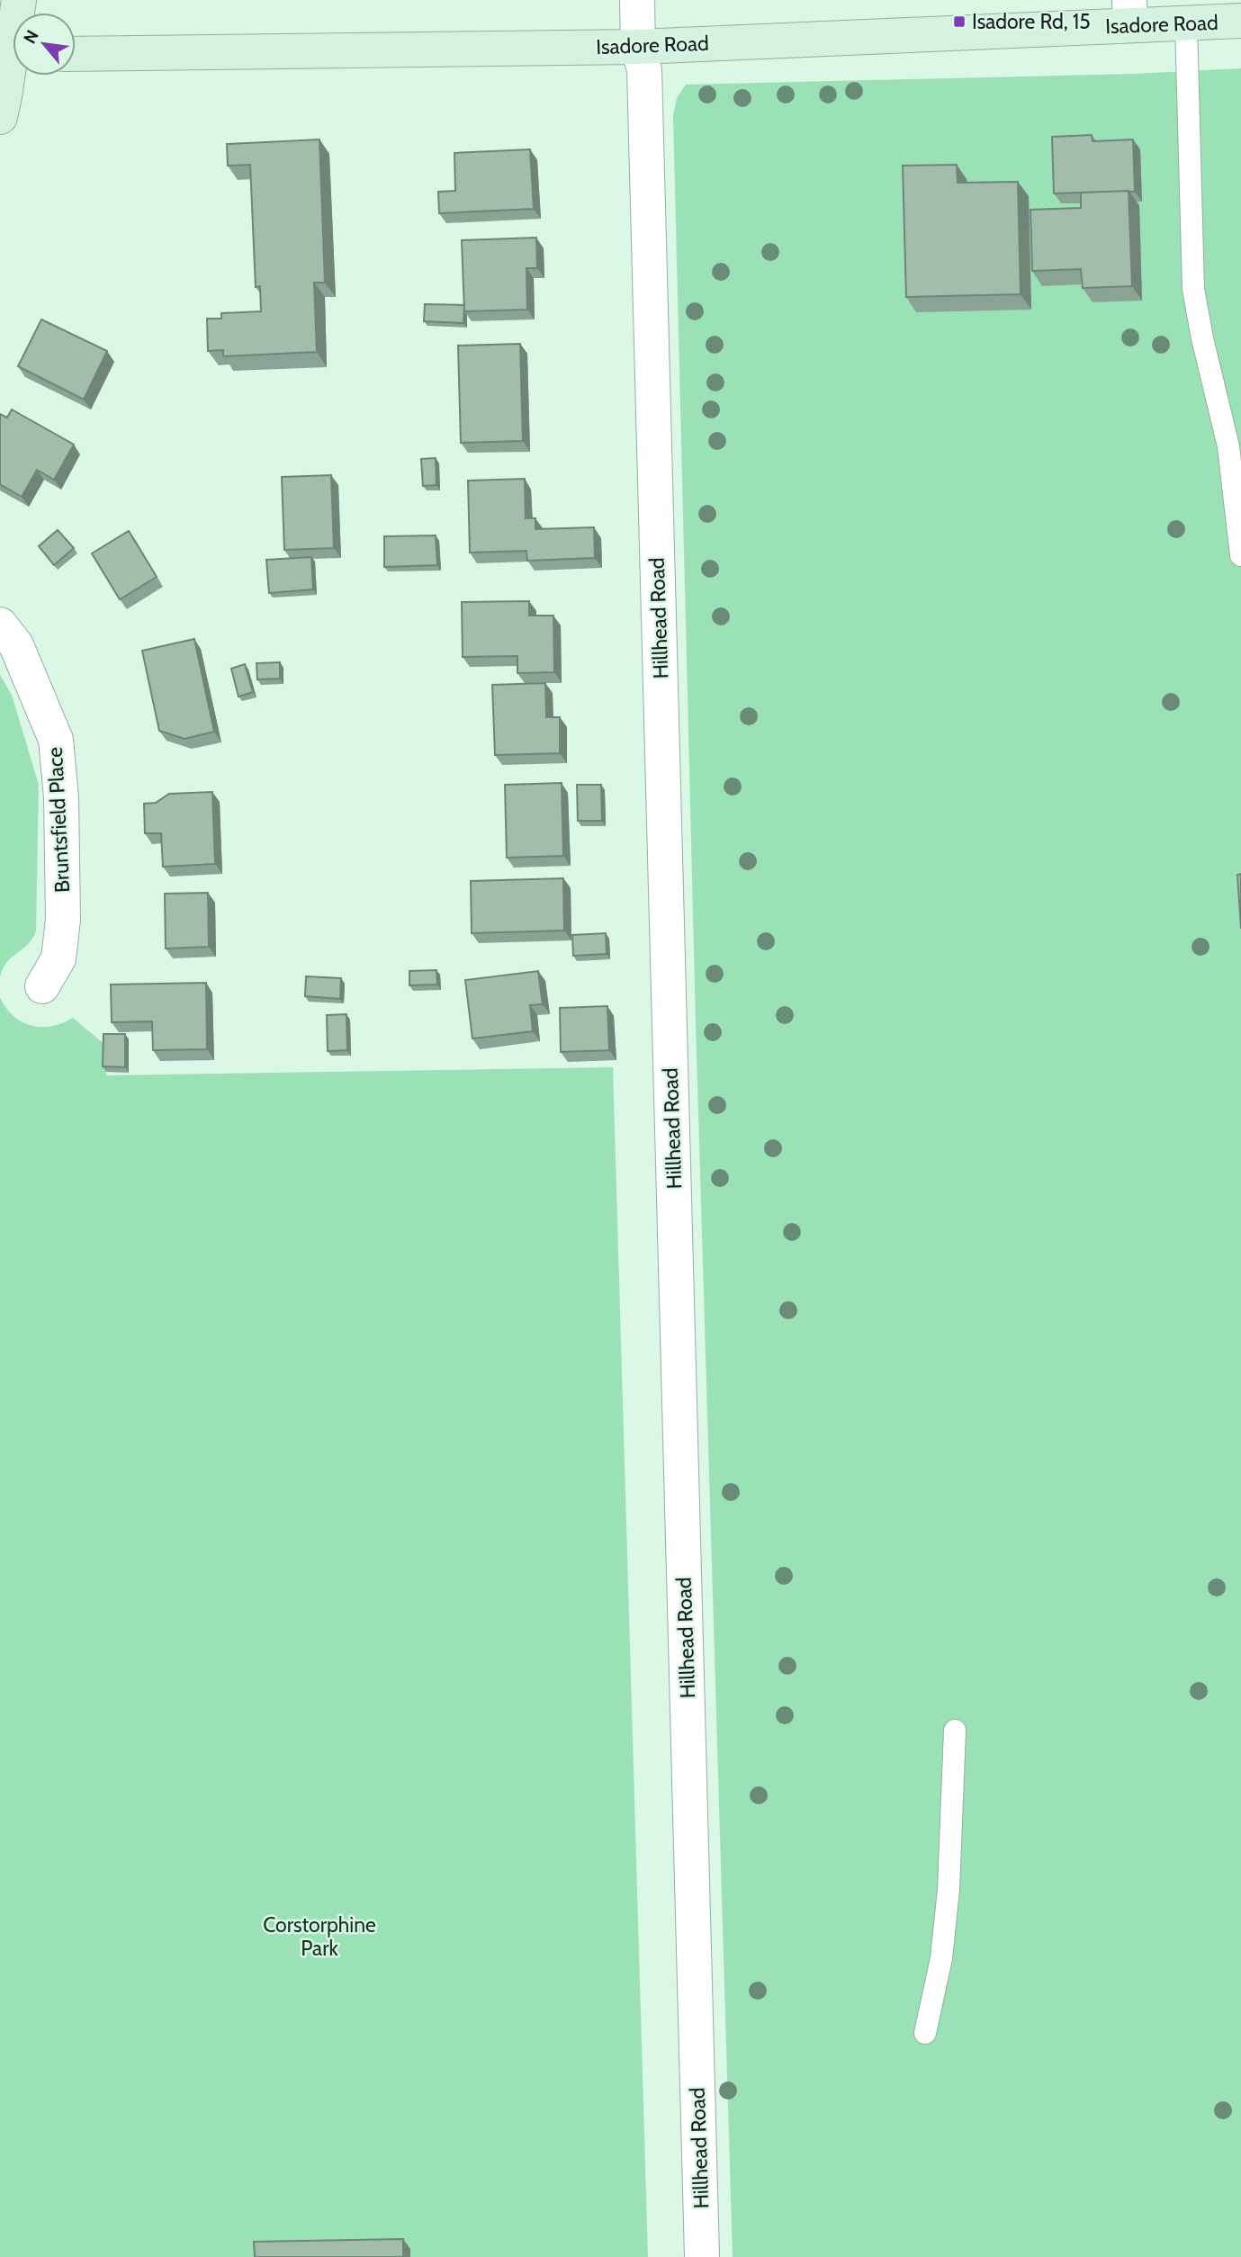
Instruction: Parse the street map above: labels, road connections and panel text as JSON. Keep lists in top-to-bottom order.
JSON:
{
  "streets": {
    "street": ["Isadore Road", "Hillhead Road", "Bruntsfield Place"]
  },
  "crossings": [
    ["Isadore Road", "Hillhead Road"]
  ],
  "parks": ["Corstorphine Park"],
  "places": {
    "transit": ["Isadore Rd, 15"]
  },
  "north": "top left"
}
